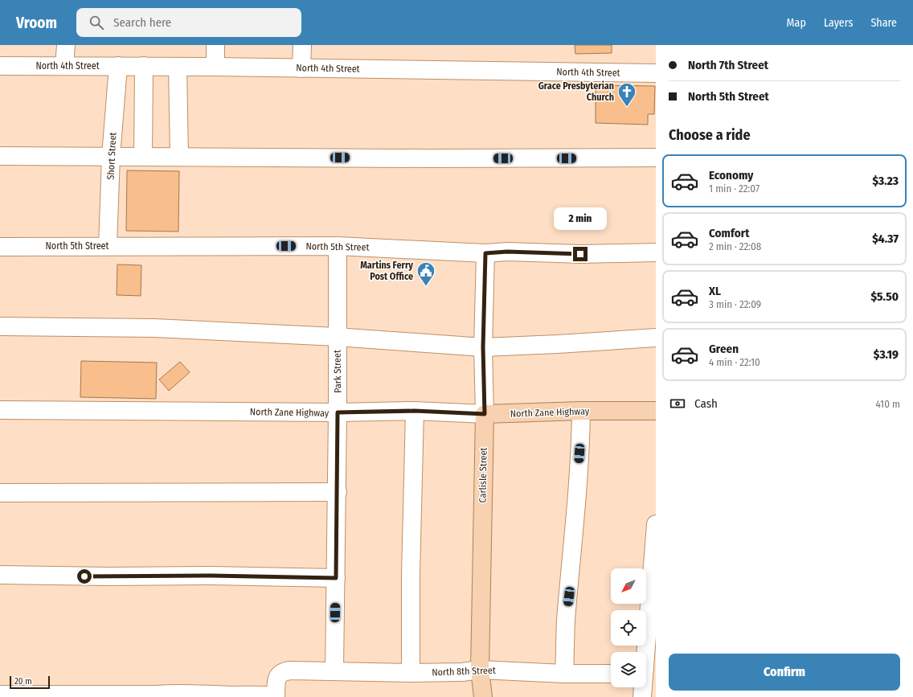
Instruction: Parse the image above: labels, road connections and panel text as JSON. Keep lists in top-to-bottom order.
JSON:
{
  "streets": {
    "main road": ["North Zane Highway", "Carlisle Street"],
    "street": [
      "North 4th Street",
      "Short Street",
      "North 5th Street",
      "Park Street",
      "North 8th Street"
    ]
  },
  "crossings": [
    ["North 4th Street", "Short Street"],
    ["Short Street", "North 5th Street"],
    ["North 5th Street", "Park Street"],
    ["North 5th Street", "Carlisle Street"],
    ["Park Street", "North Zane Highway"],
    ["Park Street", "North 8th Street"],
    ["North Zane Highway", "Carlisle Street"],
    ["Carlisle Street", "North 8th Street"]
  ],
  "places": {
    "church": ["Grace Presbyterian Church"],
    "public building": ["Martins Ferry Post Office"]
  },
  "scale_bar": "20 m",
  "north": "bottom left",
  "page": {
    "header": "Vroom",
    "search": "Search here",
    "nav": ["Map", "Layers", "Share"],
    "banner": ["North 7th Street", "North 5th Street"],
    "heading": "Choose a ride",
    "list": [
      {
        "name": "Economy",
        "note": "1 min · 22:07",
        "value": "$3.23"
      },
      {
        "name": "Comfort",
        "note": "2 min · 22:08",
        "value": "$4.37"
      },
      {
        "name": "XL",
        "note": "3 min · 22:09",
        "value": "$5.50"
      },
      {
        "name": "Green",
        "note": "4 min · 22:10",
        "value": "$3.19"
      }
    ],
    "bubble": "2 min",
    "pay": ["Cash", "410 m"],
    "buttons": "Confirm",
    "scale": "20 m"
  }
}
